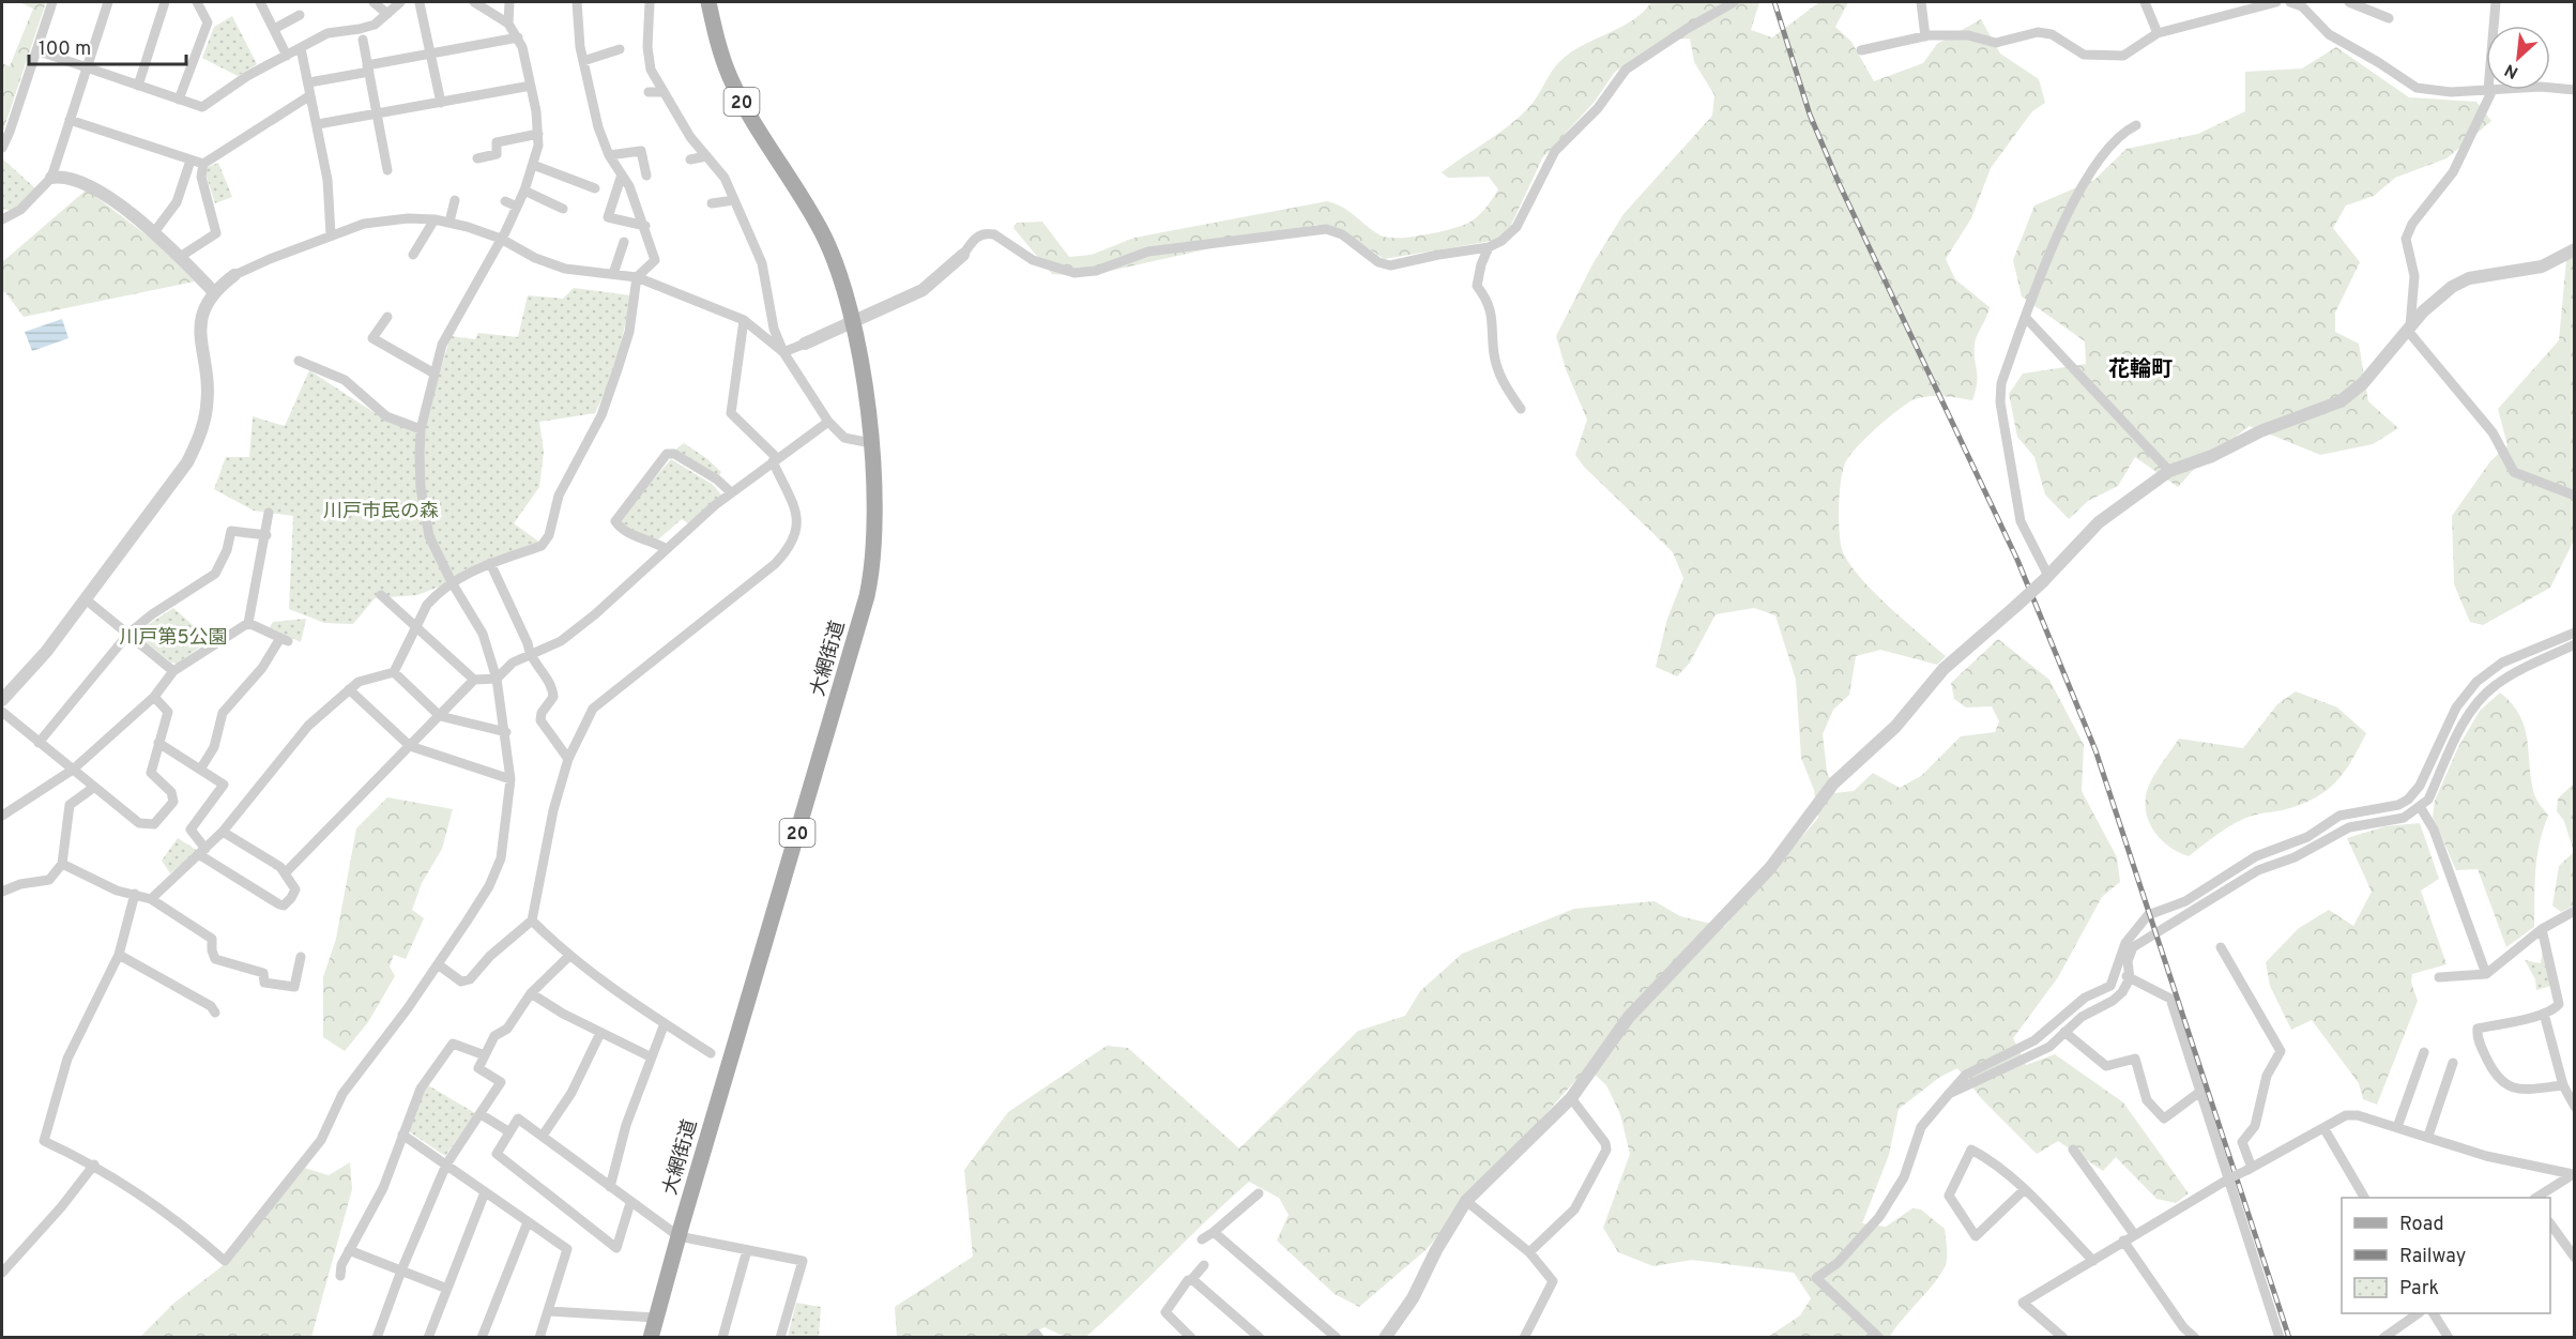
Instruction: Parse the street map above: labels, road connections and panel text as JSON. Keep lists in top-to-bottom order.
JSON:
{
  "streets": {
    "main road": ["20", "大網街道"]
  },
  "districts": ["花輪町"],
  "parks": ["川戸市民の森", "川戸第5公園"],
  "legend": ["Road", "Railway", "Park"],
  "scale_bar": "100 m",
  "north": "bottom left"
}
